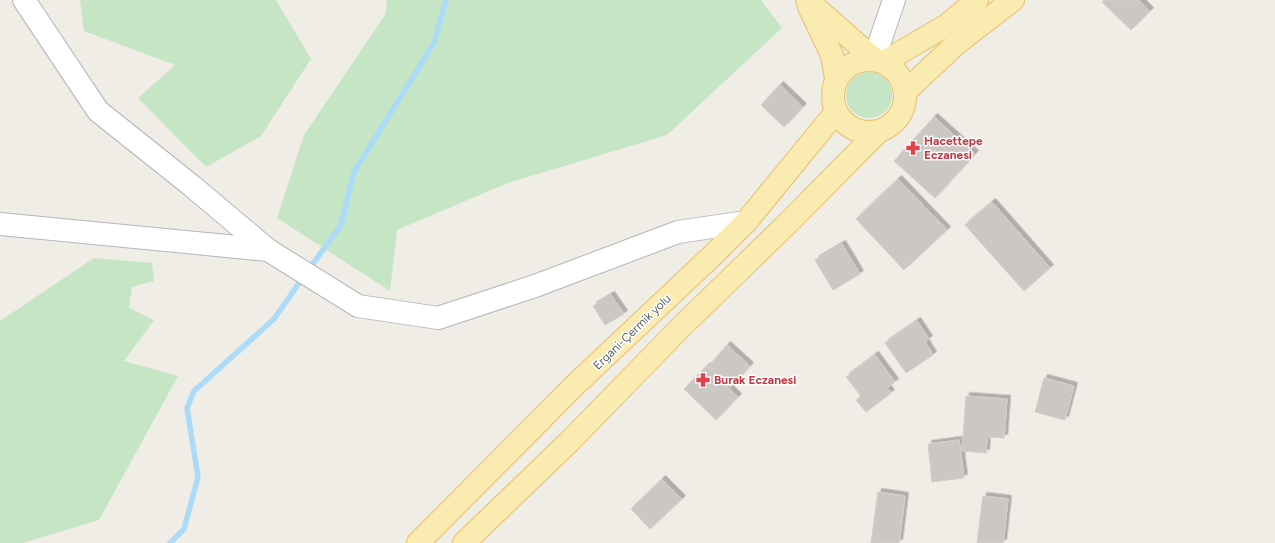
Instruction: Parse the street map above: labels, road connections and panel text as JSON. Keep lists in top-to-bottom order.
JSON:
{
  "streets": {
    "main road": ["Ergani-Çermik yolu"]
  },
  "places": {
    "pharmacy": ["Hacettepe Eczanesi", "Burak Eczanesi"]
  }
}
